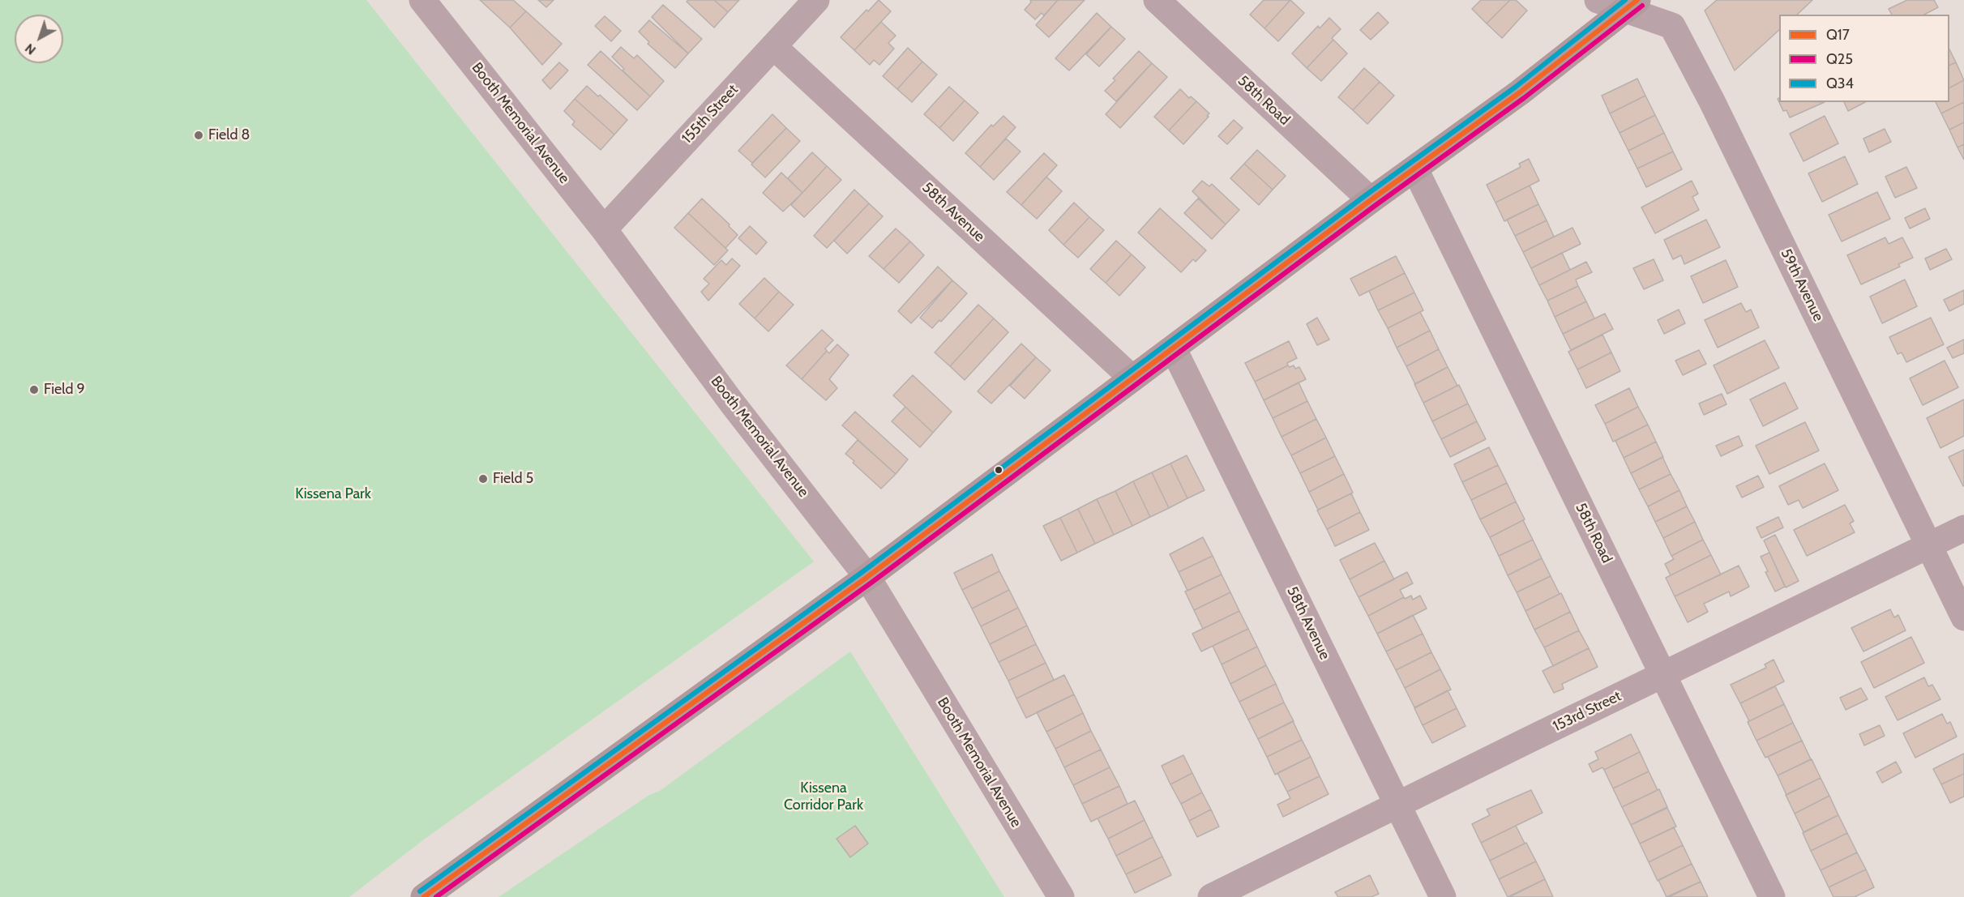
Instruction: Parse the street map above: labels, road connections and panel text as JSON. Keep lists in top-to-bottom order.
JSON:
{
  "streets": {
    "street": [
      "58th Road",
      "155th Street",
      "Booth Memorial Avenue",
      "58th Avenue",
      "59th Avenue",
      "153rd Street"
    ]
  },
  "crossings": [
    ["58th Road", "153rd Street"],
    ["155th Street", "Booth Memorial Avenue"],
    ["155th Street", "58th Avenue"],
    ["58th Avenue", "153rd Street"],
    ["59th Avenue", "153rd Street"]
  ],
  "parks": ["Kissena Park", "Kissena Corridor Park"],
  "places": ["Field 8", "Field 9", "Field 5"],
  "lines": ["transit line Q17", "transit line Q34", "transit line Q25"],
  "legend": ["Q17", "Q25", "Q34"],
  "north": "bottom left"
}
